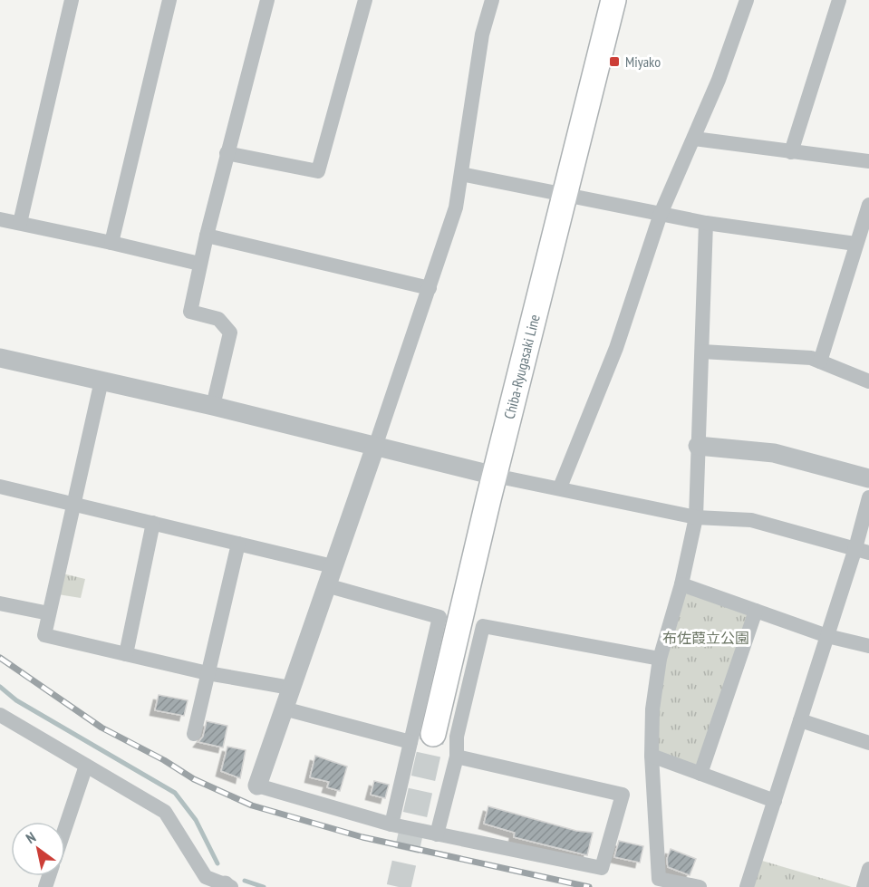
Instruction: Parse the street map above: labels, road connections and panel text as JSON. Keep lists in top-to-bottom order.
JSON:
{
  "streets": {
    "main road": ["Chiba-Ryugasaki Line"]
  },
  "parks": ["布佐葭立公園"],
  "places": {
    "transit": ["Miyako"]
  },
  "north": "top left"
}
